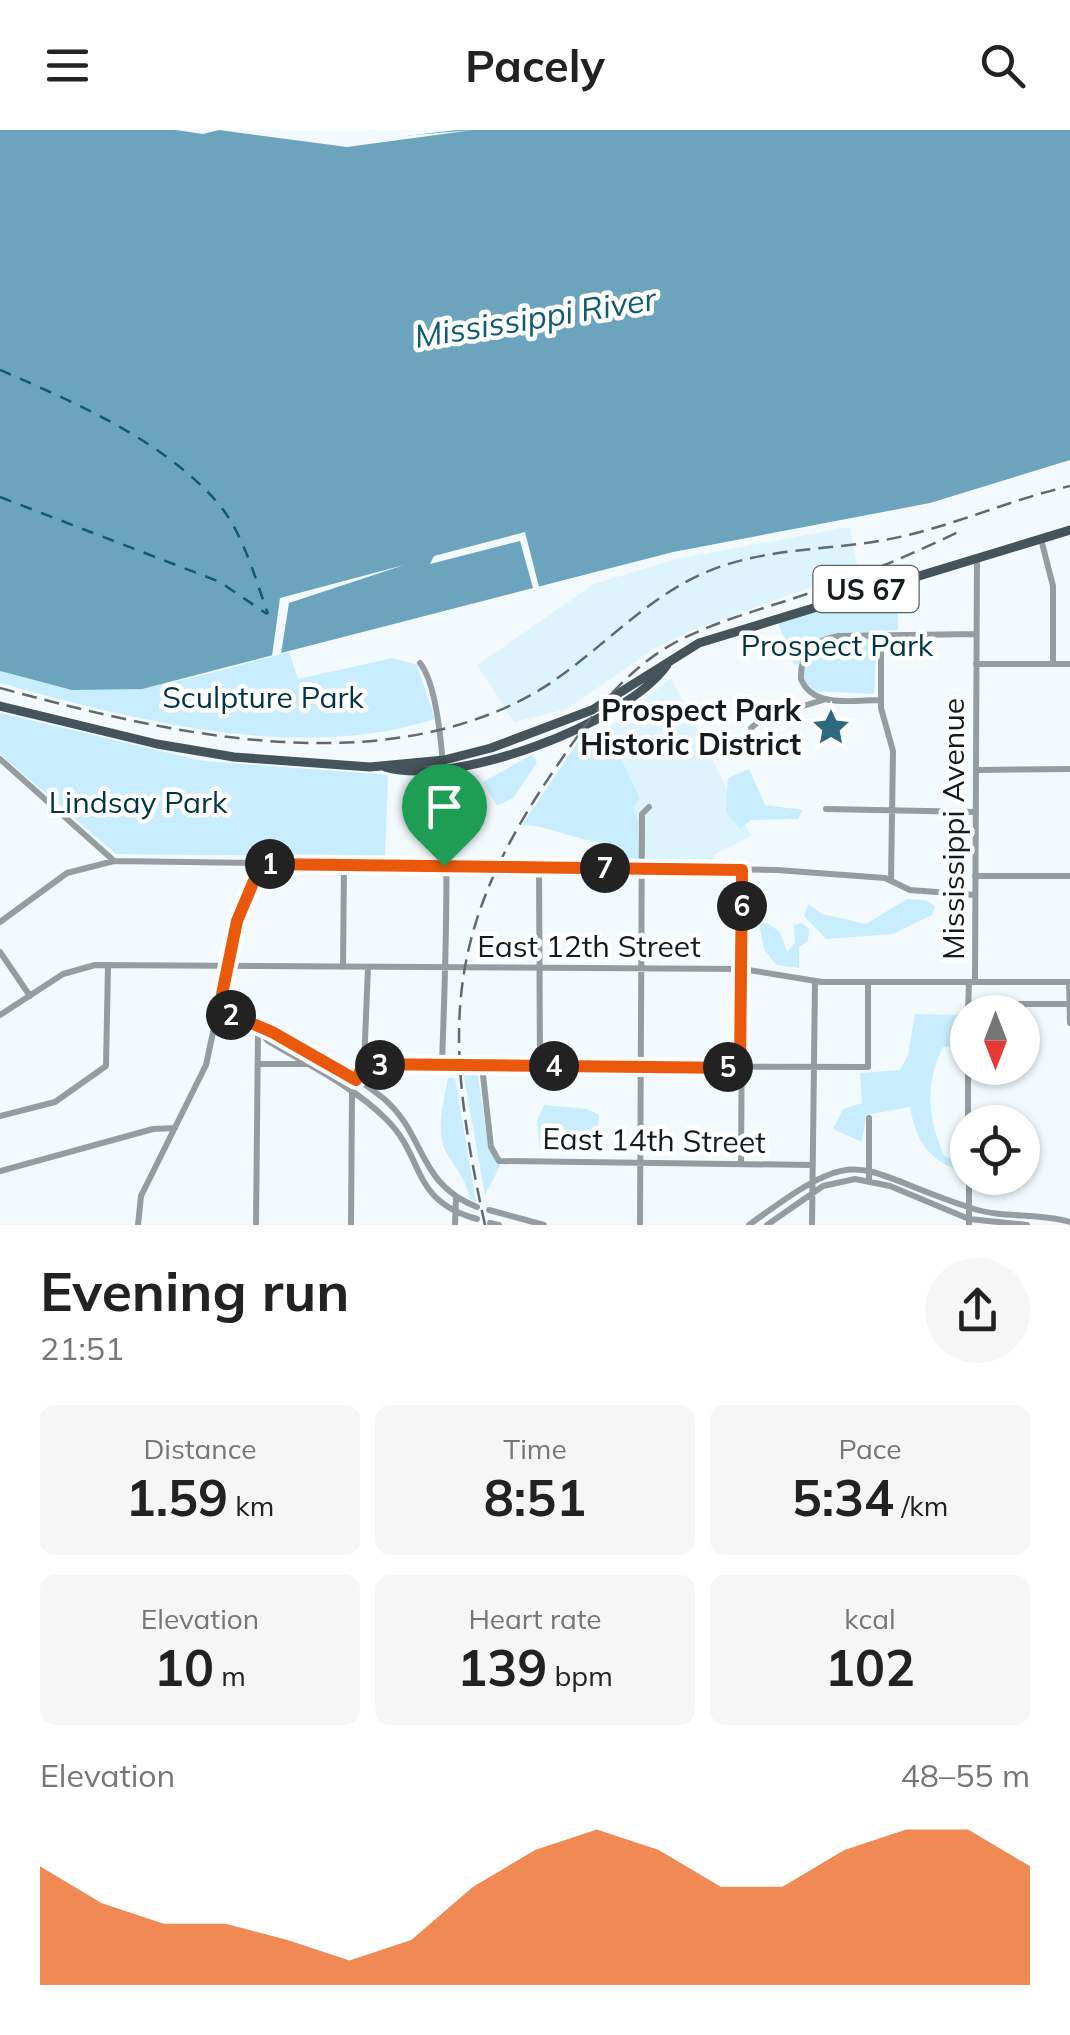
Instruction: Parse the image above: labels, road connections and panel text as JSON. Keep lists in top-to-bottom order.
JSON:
{
  "streets": {
    "main road": ["US 67"],
    "street": ["Mississippi Avenue", "East 12th Street", "East 14th Street"]
  },
  "crossings": [
    ["US 67", "Mississippi Avenue"],
    ["Mississippi Avenue", "East 12th Street"]
  ],
  "water": ["Mississippi River"],
  "parks": ["Prospect Park", "Sculpture Park", "Lindsay Park"],
  "places": {
    "place": ["Prospect Park Historic District"]
  },
  "north": "bottom",
  "page": {
    "header": "Pacely",
    "pins": [
      "1",
      "7",
      "6",
      "2",
      "3",
      "4",
      "5"
    ],
    "heading": ["Evening run", "21:51"],
    "stats": [
      ["Distance", "1.59 km"],
      ["Time", "8:51"],
      ["Pace", "5:34 /km"],
      ["Elevation", "10 m"],
      ["Heart rate", "139 bpm"],
      ["kcal", "102"]
    ],
    "chart": ["Elevation", "48–55 m"]
  }
}
